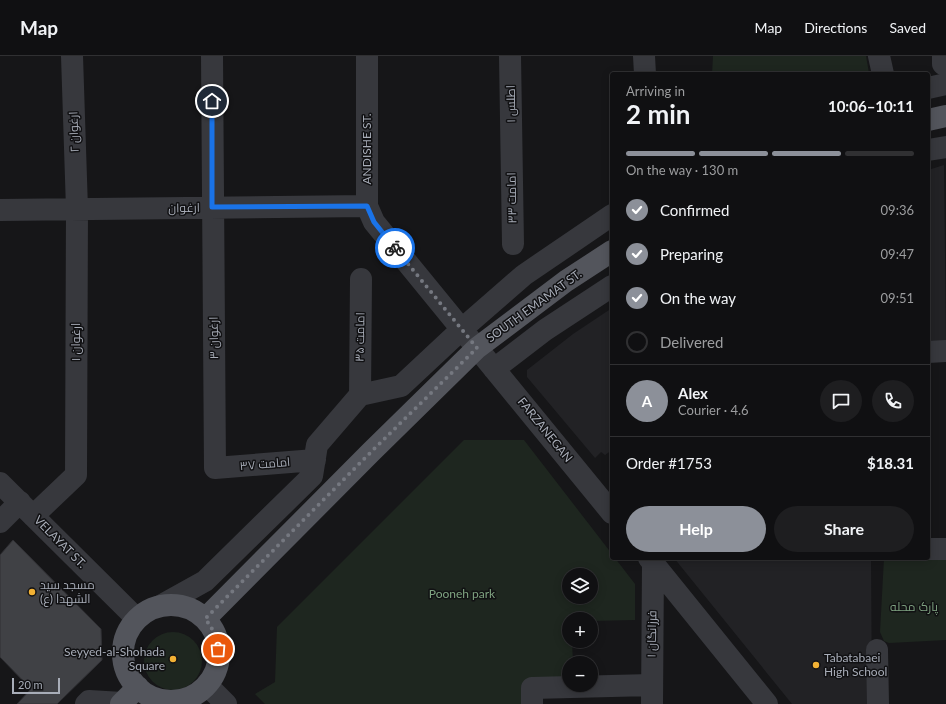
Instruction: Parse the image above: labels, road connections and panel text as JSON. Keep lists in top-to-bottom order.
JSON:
{
  "streets": {
    "main road": ["SOUTH EMAMAT ST."],
    "street": [
      "اطلس ۱",
      "ارغوان ۲",
      "ANDISHE ST.",
      "امامت ۳۳",
      "ارغوان",
      "امامت ۳۵",
      "ارغوان ۳",
      "ارغوان ۱",
      "FARZANEGAN",
      "امامت ۳۷",
      "VELAYAT ST.",
      "فرزانگان ۱"
    ]
  },
  "crossings": [
    ["اطلس ۱", "امامت ۳۳"],
    ["ارغوان ۲", "ارغوان"],
    ["ارغوان ۲", "ارغوان ۱"],
    ["ANDISHE ST.", "ارغوان"],
    ["ANDISHE ST.", "SOUTH EMAMAT ST."],
    ["ANDISHE ST.", "FARZANEGAN"],
    ["ارغوان", "ارغوان ۳"],
    ["ارغوان", "ارغوان ۱"],
    ["SOUTH EMAMAT ST.", "FARZANEGAN"],
    ["SOUTH EMAMAT ST.", "VELAYAT ST."],
    ["ارغوان ۳", "امامت ۳۷"],
    ["ارغوان ۱", "VELAYAT ST."]
  ],
  "parks": ["Pooneh park", "پارک محله"],
  "places": ["مسجد سید الشهدا (ع)", "Seyyed-al-Shohada Square", "Tabatabaei High School"],
  "scale_bar": "20 m",
  "page": {
    "header": "Map",
    "nav": ["Map", "Directions", "Saved"],
    "heading": ["2 min", "Arriving in", "10:06–10:11"],
    "panel": [
      "Alex",
      "Courier · 4.6",
      "Order #1753",
      "$18.31"
    ],
    "bar": "On the way · 130 m",
    "list": [
      ["Confirmed", "09:36"],
      ["Preparing", "09:47"],
      ["On the way", "09:51"],
      "Delivered"
    ],
    "round": "A",
    "buttons": ["Help", "Share"],
    "map_buttons": ["+", "−"],
    "scale": "20 m"
  }
}
